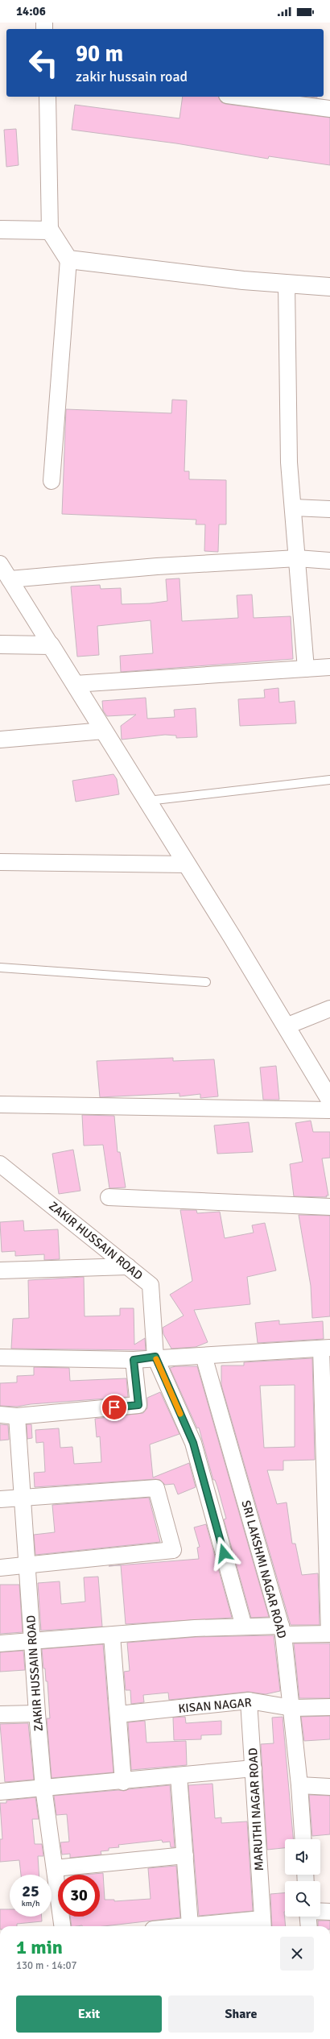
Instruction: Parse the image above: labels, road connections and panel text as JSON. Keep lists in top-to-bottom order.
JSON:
{
  "streets": {
    "street": [
      "ZAKIR HUSSAIN ROAD",
      "SRI LAKSHMI NAGAR ROAD",
      "KISAN NAGAR",
      "MARUTHI NAGAR ROAD"
    ]
  },
  "crossings": [
    ["SRI LAKSHMI NAGAR ROAD", "KISAN NAGAR"],
    ["KISAN NAGAR", "MARUTHI NAGAR ROAD"]
  ],
  "page": {
    "status": "14:06",
    "turn": ["90 m", "zakir hussain road"],
    "speed": "25 km/h",
    "limit": "30",
    "heading": ["1 min", "130 m · 14:07"],
    "buttons": ["Exit", "Share"]
  }
}
